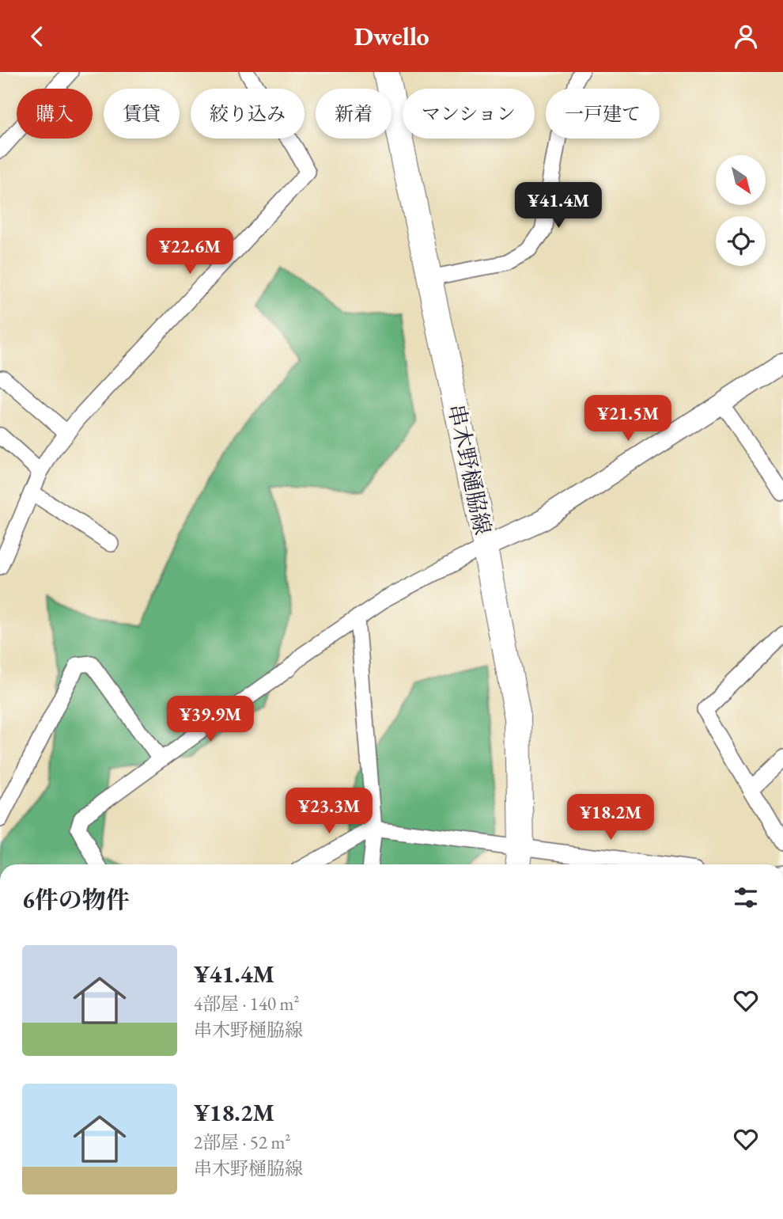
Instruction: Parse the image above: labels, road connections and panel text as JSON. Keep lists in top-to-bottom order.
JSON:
{
  "streets": {
    "main road": ["串木野樋脇線"]
  },
  "north": "bottom right",
  "page": {
    "header": "Dwello",
    "chip": [
      "購入",
      "賃貸",
      "絞り込み",
      "新着",
      "マンション",
      "一戸建て"
    ],
    "price": [
      "¥41.4M",
      "¥22.6M",
      "¥21.5M",
      "¥39.9M",
      "¥23.3M",
      "¥18.2M"
    ],
    "heading": "6件の物件",
    "list": [
      {
        "name": "¥41.4M",
        "note": "4部屋 · 140 m² · 串木野樋脇線"
      },
      {
        "name": "¥18.2M",
        "note": "2部屋 · 52 m² · 串木野樋脇線"
      }
    ]
  }
}
